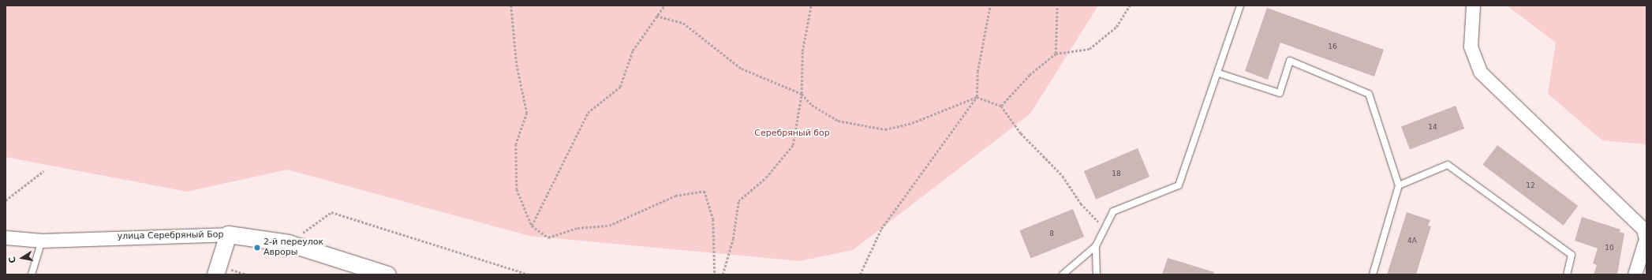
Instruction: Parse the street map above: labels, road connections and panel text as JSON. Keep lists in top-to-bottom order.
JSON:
{
  "streets": {
    "street": ["улица Серебряный Бор"]
  },
  "parks": ["Серебряный бор"],
  "places": ["2-й переулок Авроры"],
  "house_numbers": [
    "16",
    "14",
    "18",
    "12",
    "8",
    "4А",
    "10"
  ],
  "north": "left"
}
